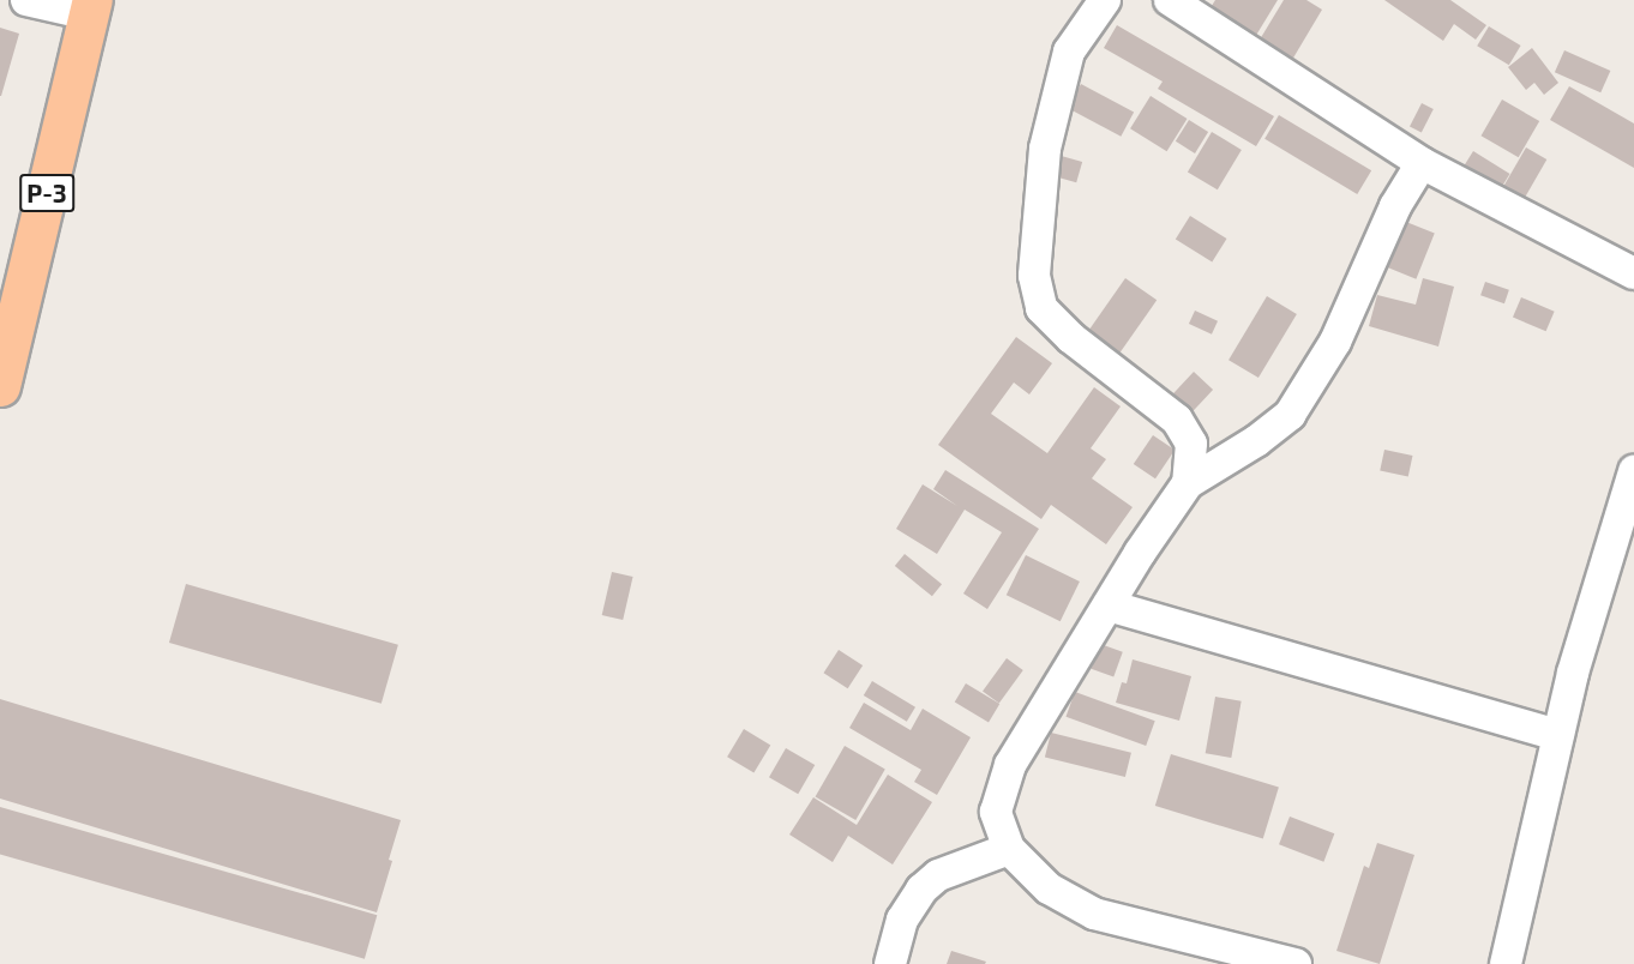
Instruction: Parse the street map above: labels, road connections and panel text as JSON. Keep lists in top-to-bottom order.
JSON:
{
  "streets": {
    "main road": ["P-3"]
  }
}
